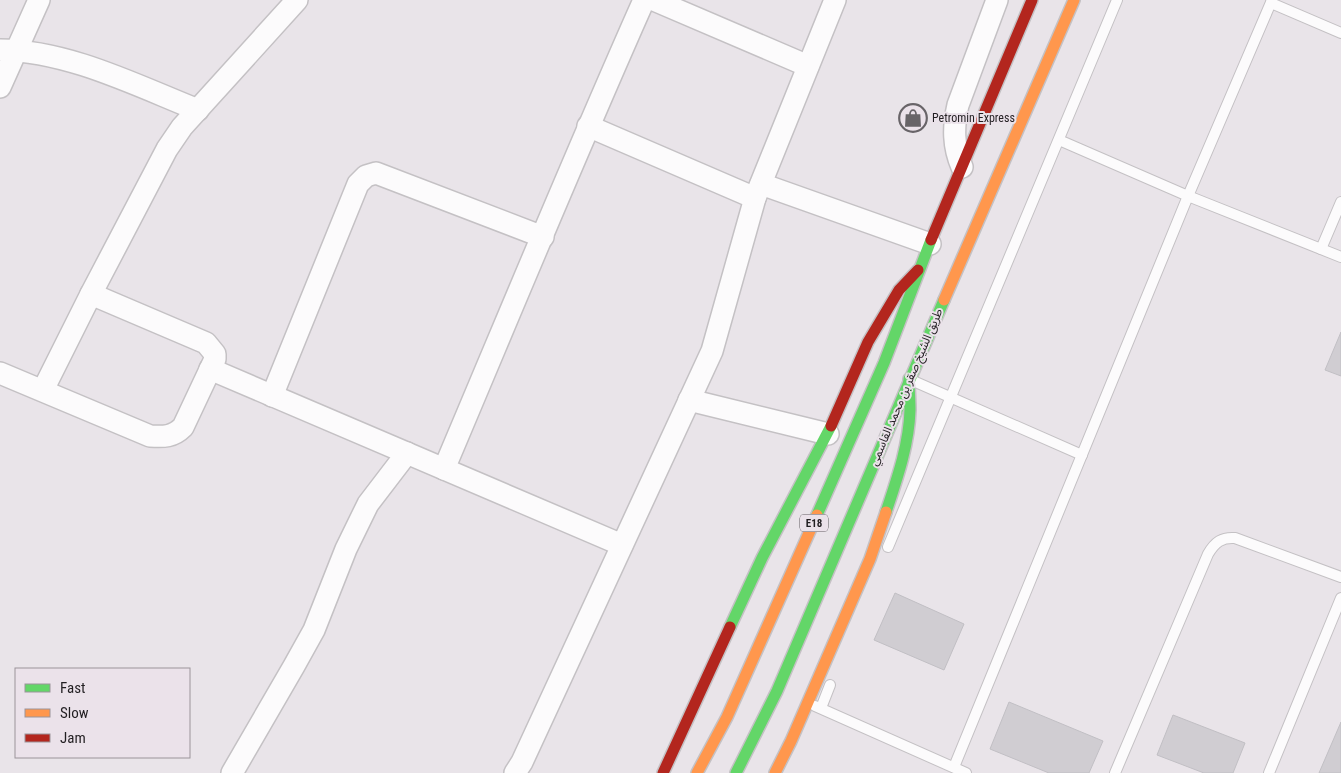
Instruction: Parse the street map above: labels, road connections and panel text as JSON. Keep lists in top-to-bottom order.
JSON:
{
  "streets": {
    "main road": ["طريق الشيخ صقر بن محمد القاسمي", "E18"]
  },
  "places": {
    "shop": ["Petromin Express"]
  },
  "legend": ["Fast", "Slow", "Jam"]
}
